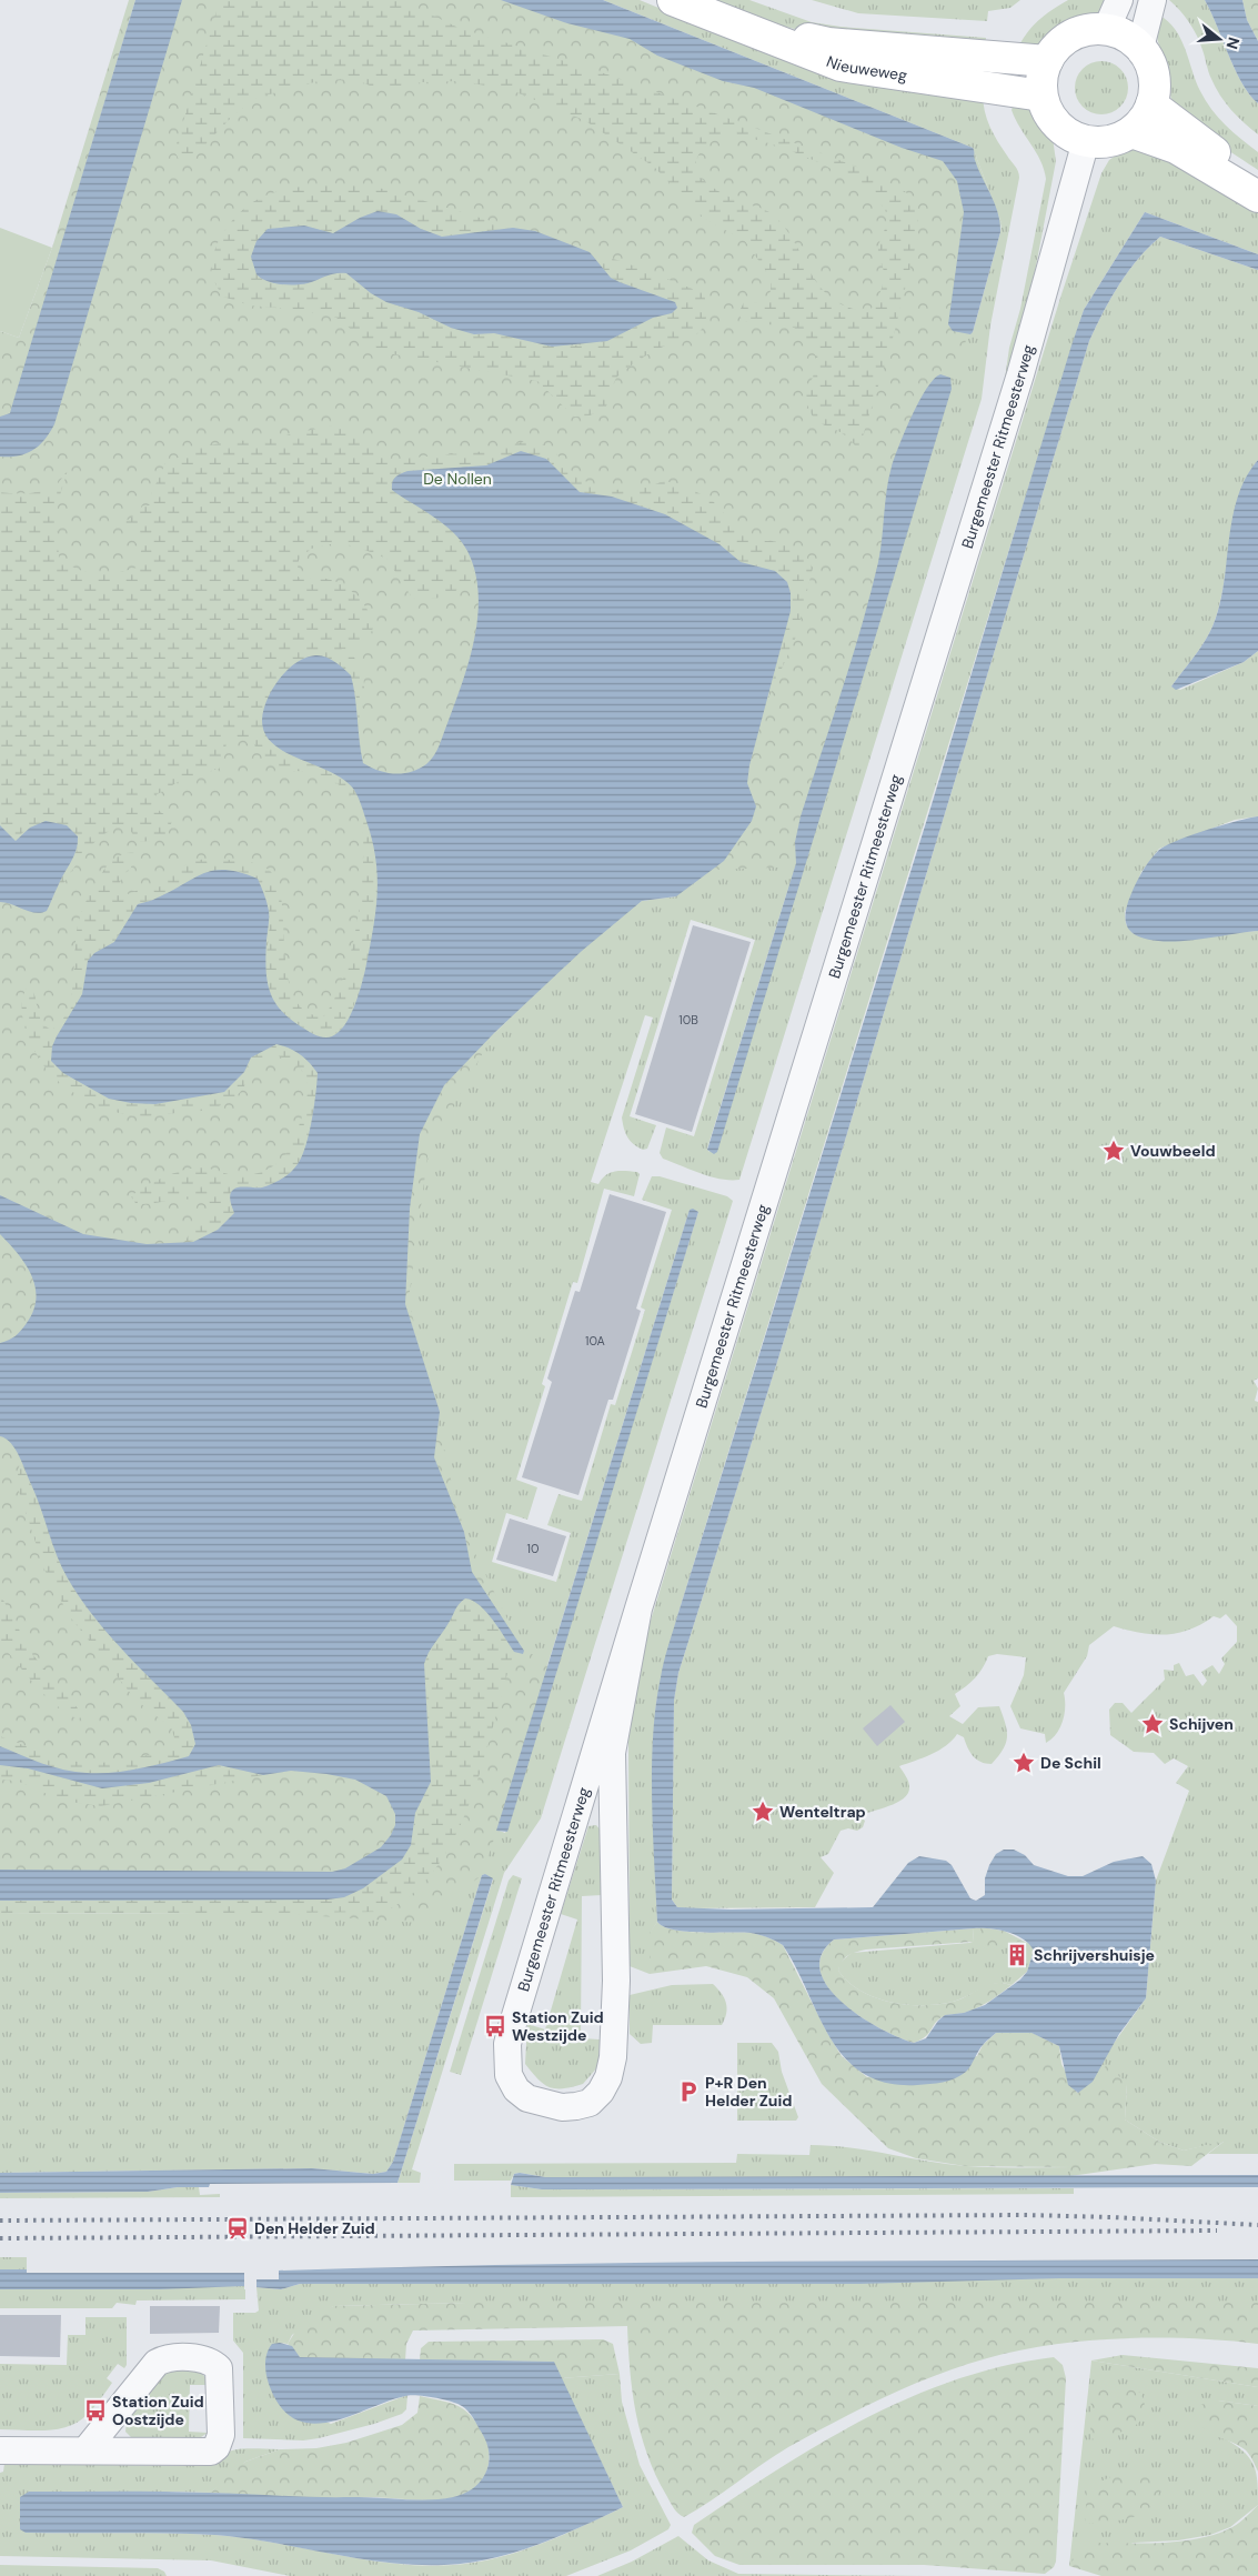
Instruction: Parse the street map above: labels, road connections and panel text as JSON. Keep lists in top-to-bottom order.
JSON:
{
  "streets": {
    "street": ["Nieuweweg", "Burgemeester Ritmeesterweg"]
  },
  "crossings": [
    ["Nieuweweg", "Burgemeester Ritmeesterweg"]
  ],
  "parks": ["De Nollen"],
  "places": {
    "place": [
      "Vouwbeeld",
      "Schijven",
      "De Schil",
      "Wenteltrap"
    ],
    "building": ["Schrijvershuisje"],
    "bus stop": ["Station Zuid Westzijde", "Station Zuid Oostzijde"],
    "parking": ["P+R Den Helder Zuid"],
    "station": ["Den Helder Zuid"]
  },
  "house_numbers": ["10B", "10A", "10"],
  "north": "right"
}
